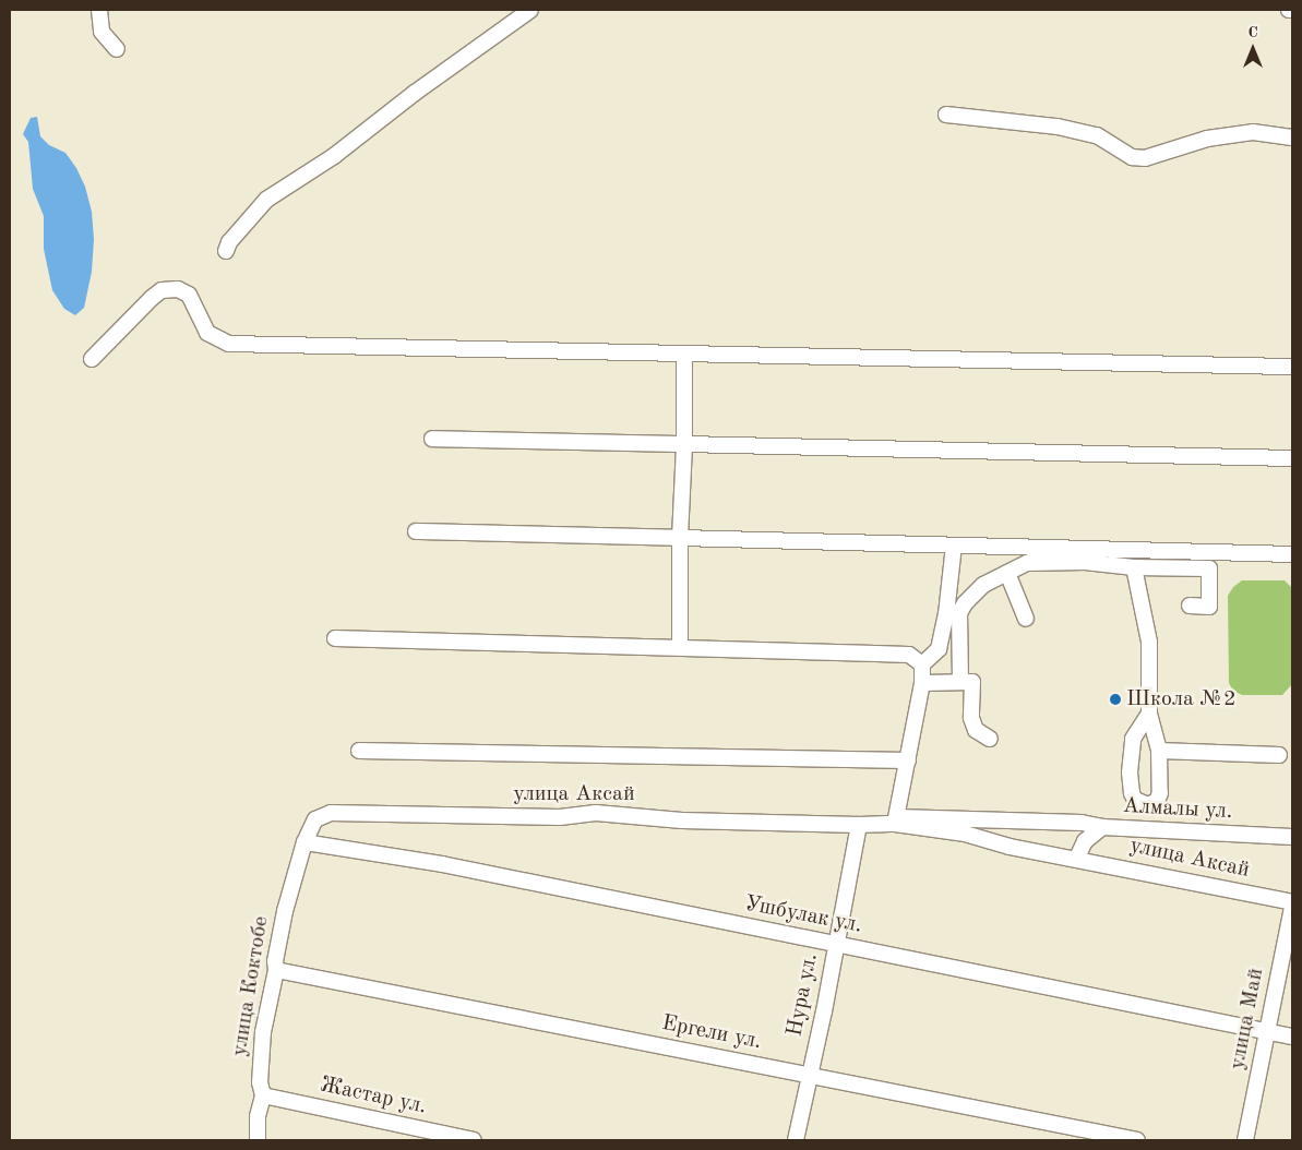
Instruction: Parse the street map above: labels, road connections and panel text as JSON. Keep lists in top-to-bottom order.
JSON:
{
  "streets": {
    "street": [
      "улица Аксай",
      "Алмалы ул.",
      "Ушбулак ул.",
      "улица Коктобе",
      "Нура ул.",
      "улица Май",
      "Ергели ул.",
      "Жастар ул."
    ]
  },
  "crossings": [
    ["улица Аксай", "Алмалы ул."],
    ["улица Аксай", "Ушбулак ул."],
    ["улица Аксай", "улица Коктобе"],
    ["улица Аксай", "Нура ул."],
    ["улица Аксай", "улица Май"],
    ["Ушбулак ул.", "улица Коктобе"],
    ["Ушбулак ул.", "Нура ул."],
    ["Ушбулак ул.", "улица Май"],
    ["улица Коктобе", "Ергели ул."],
    ["улица Коктобе", "Жастар ул."],
    ["Нура ул.", "Ергели ул."]
  ],
  "places": ["Школа №2"],
  "north": "top"
}
